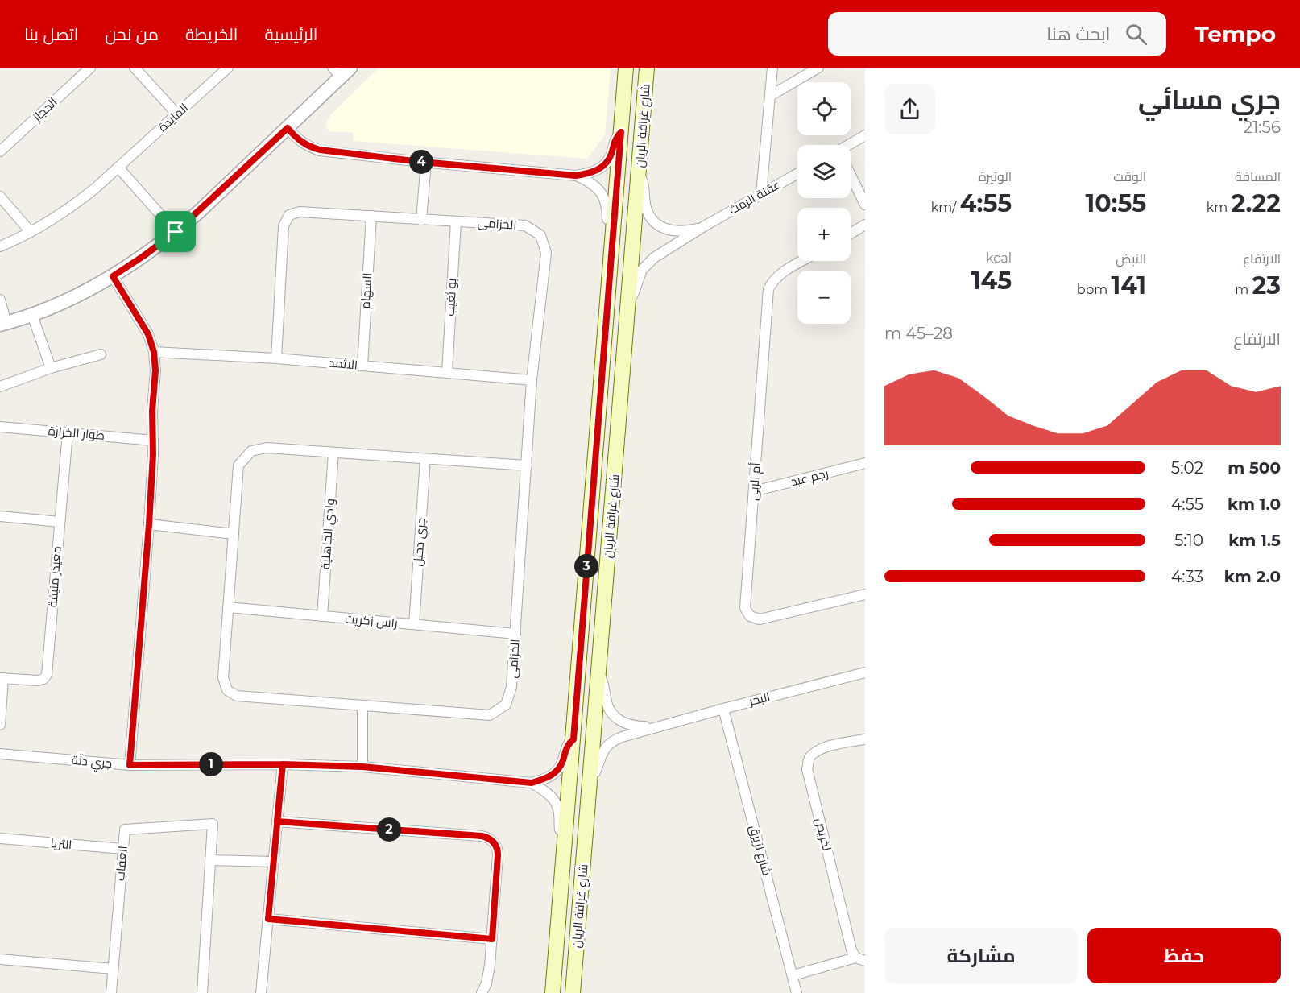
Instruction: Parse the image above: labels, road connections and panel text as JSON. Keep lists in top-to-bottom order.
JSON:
{
  "streets": {
    "main road": ["شارع غرافة الريان"],
    "street": [
      "الحجاز",
      "المايدة",
      "عقلة الرمث",
      "الخزامى",
      "السهام",
      "بو ثغيب",
      "الاثمد",
      "طوار الخرارة",
      "رجم عيد",
      "أم الربى",
      "وادي الجاهلية",
      "جري دحيل",
      "معيذر منيفة",
      "راس زكريت",
      "البحر",
      "جري دلّة",
      "لخريص",
      "الثريا",
      "شارع لزيرق",
      "العقاب"
    ]
  },
  "crossings": [
    ["شارع غرافة الريان", "عقلة الرمث"],
    ["شارع غرافة الريان", "البحر"],
    ["شارع غرافة الريان", "جري دلّة"],
    ["الخزامى", "السهام"],
    ["الخزامى", "بو ثغيب"],
    ["الخزامى", "الاثمد"],
    ["الخزامى", "وادي الجاهلية"],
    ["الخزامى", "جري دحيل"],
    ["الخزامى", "راس زكريت"],
    ["السهام", "الاثمد"],
    ["بو ثغيب", "الاثمد"],
    ["طوار الخرارة", "معيذر منيفة"],
    ["رجم عيد", "أم الربى"],
    ["وادي الجاهلية", "راس زكريت"],
    ["جري دحيل", "راس زكريت"],
    ["البحر", "شارع لزيرق"],
    ["الثريا", "العقاب"]
  ],
  "page": {
    "header": "Tempo",
    "search": "ابحث هنا",
    "nav": [
      "الرئيسية",
      "الخريطة",
      "من نحن",
      "اتصل بنا"
    ],
    "heading": ["جري مسائي", "21:56"],
    "map_buttons": ["+", "−"],
    "stats": [
      ["المسافة", "2.22 km"],
      ["الوقت", "10:55"],
      ["الوتيرة", "4:55 /km"],
      ["الارتفاع", "23 m"],
      ["النبض", "141 bpm"],
      ["kcal", "145"]
    ],
    "pins": [
      "4",
      "3",
      "1",
      "2"
    ],
    "chart": ["الارتفاع", "28–45 m"],
    "list": [
      {
        "name": "500 m",
        "note": "5:02"
      },
      {
        "name": "1.0 km",
        "note": "4:55"
      },
      {
        "name": "1.5 km",
        "note": "5:10"
      },
      {
        "name": "2.0 km",
        "note": "4:33"
      }
    ],
    "buttons": ["حفظ", "مشاركة"]
  }
}
